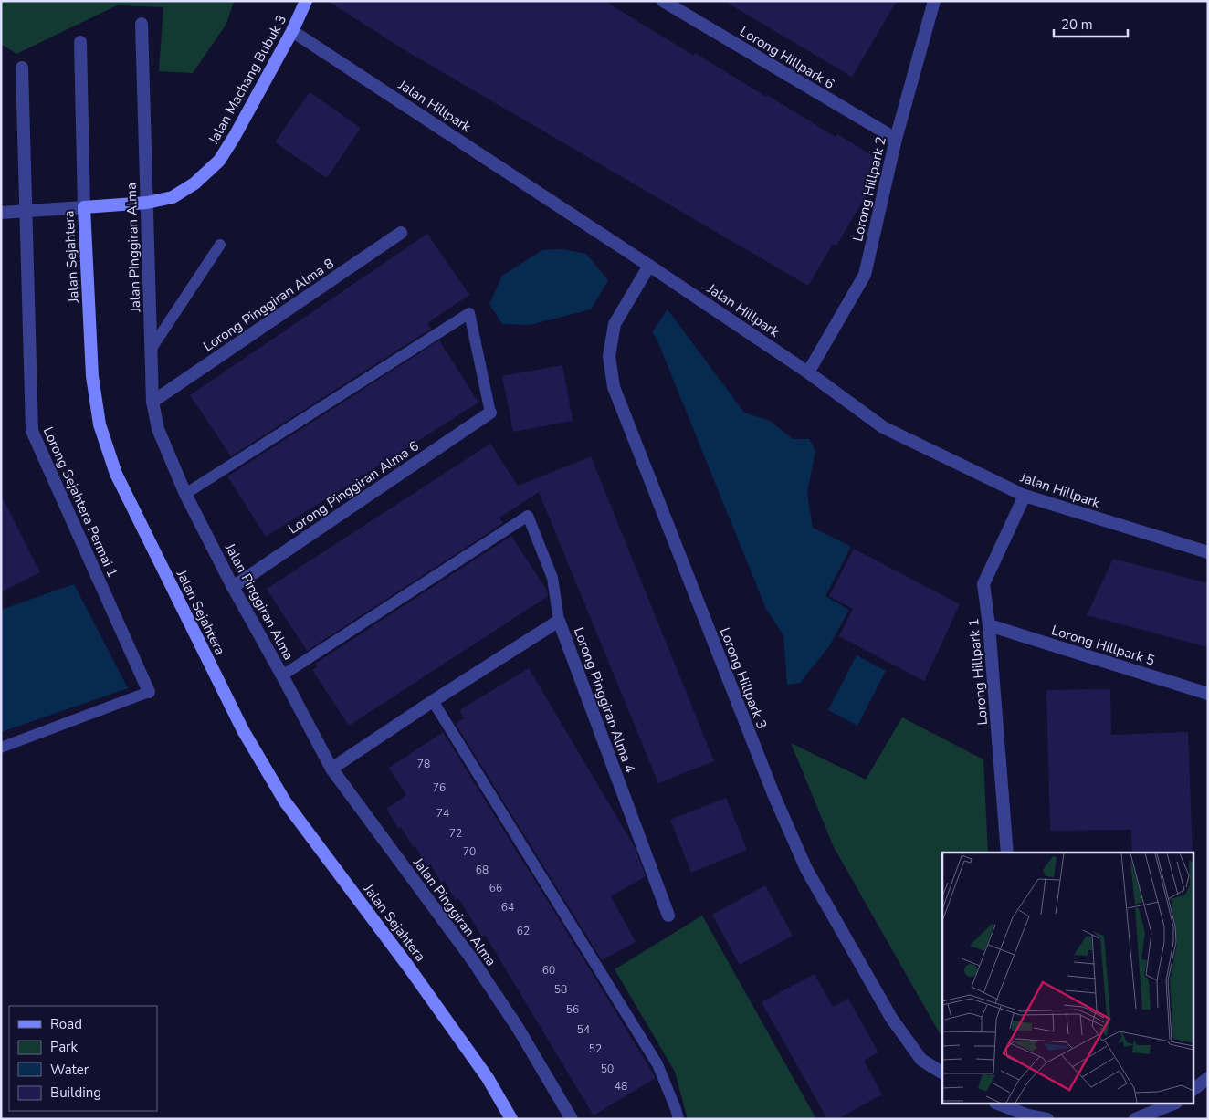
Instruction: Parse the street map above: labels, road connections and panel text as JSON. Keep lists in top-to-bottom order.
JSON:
{
  "streets": {
    "main road": ["Jalan Machang Bubuk 3", "Jalan Sejahtera"],
    "street": [
      "Lorong Hillpark 6",
      "Jalan Hillpark",
      "Lorong Hillpark 2",
      "Jalan Pinggiran Alma",
      "Lorong Pinggiran Alma 8",
      "Lorong Pinggiran Alma 6",
      "Lorong Sejahtera Permai 1",
      "Lorong Hillpark 5",
      "Lorong Hillpark 1",
      "Lorong Hillpark 3",
      "Lorong Pinggiran Alma 4"
    ]
  },
  "crossings": [
    ["Lorong Hillpark 6", "Lorong Hillpark 2"],
    ["Jalan Machang Bubuk 3", "Jalan Hillpark"],
    ["Jalan Machang Bubuk 3", "Jalan Pinggiran Alma"],
    ["Jalan Machang Bubuk 3", "Jalan Sejahtera"],
    ["Jalan Hillpark", "Lorong Hillpark 2"],
    ["Jalan Hillpark", "Lorong Hillpark 1"],
    ["Jalan Hillpark", "Lorong Hillpark 3"],
    ["Jalan Pinggiran Alma", "Lorong Pinggiran Alma 8"],
    ["Jalan Pinggiran Alma", "Lorong Pinggiran Alma 6"],
    ["Jalan Pinggiran Alma", "Lorong Pinggiran Alma 4"],
    ["Lorong Hillpark 5", "Lorong Hillpark 1"]
  ],
  "house_numbers": [
    "78",
    "76",
    "74",
    "72",
    "70",
    "68",
    "66",
    "64",
    "62",
    "60",
    "58",
    "56",
    "54",
    "52",
    "50",
    "48"
  ],
  "legend": [
    "Road",
    "Park",
    "Water",
    "Building"
  ],
  "scale_bar": "20 m"
}
